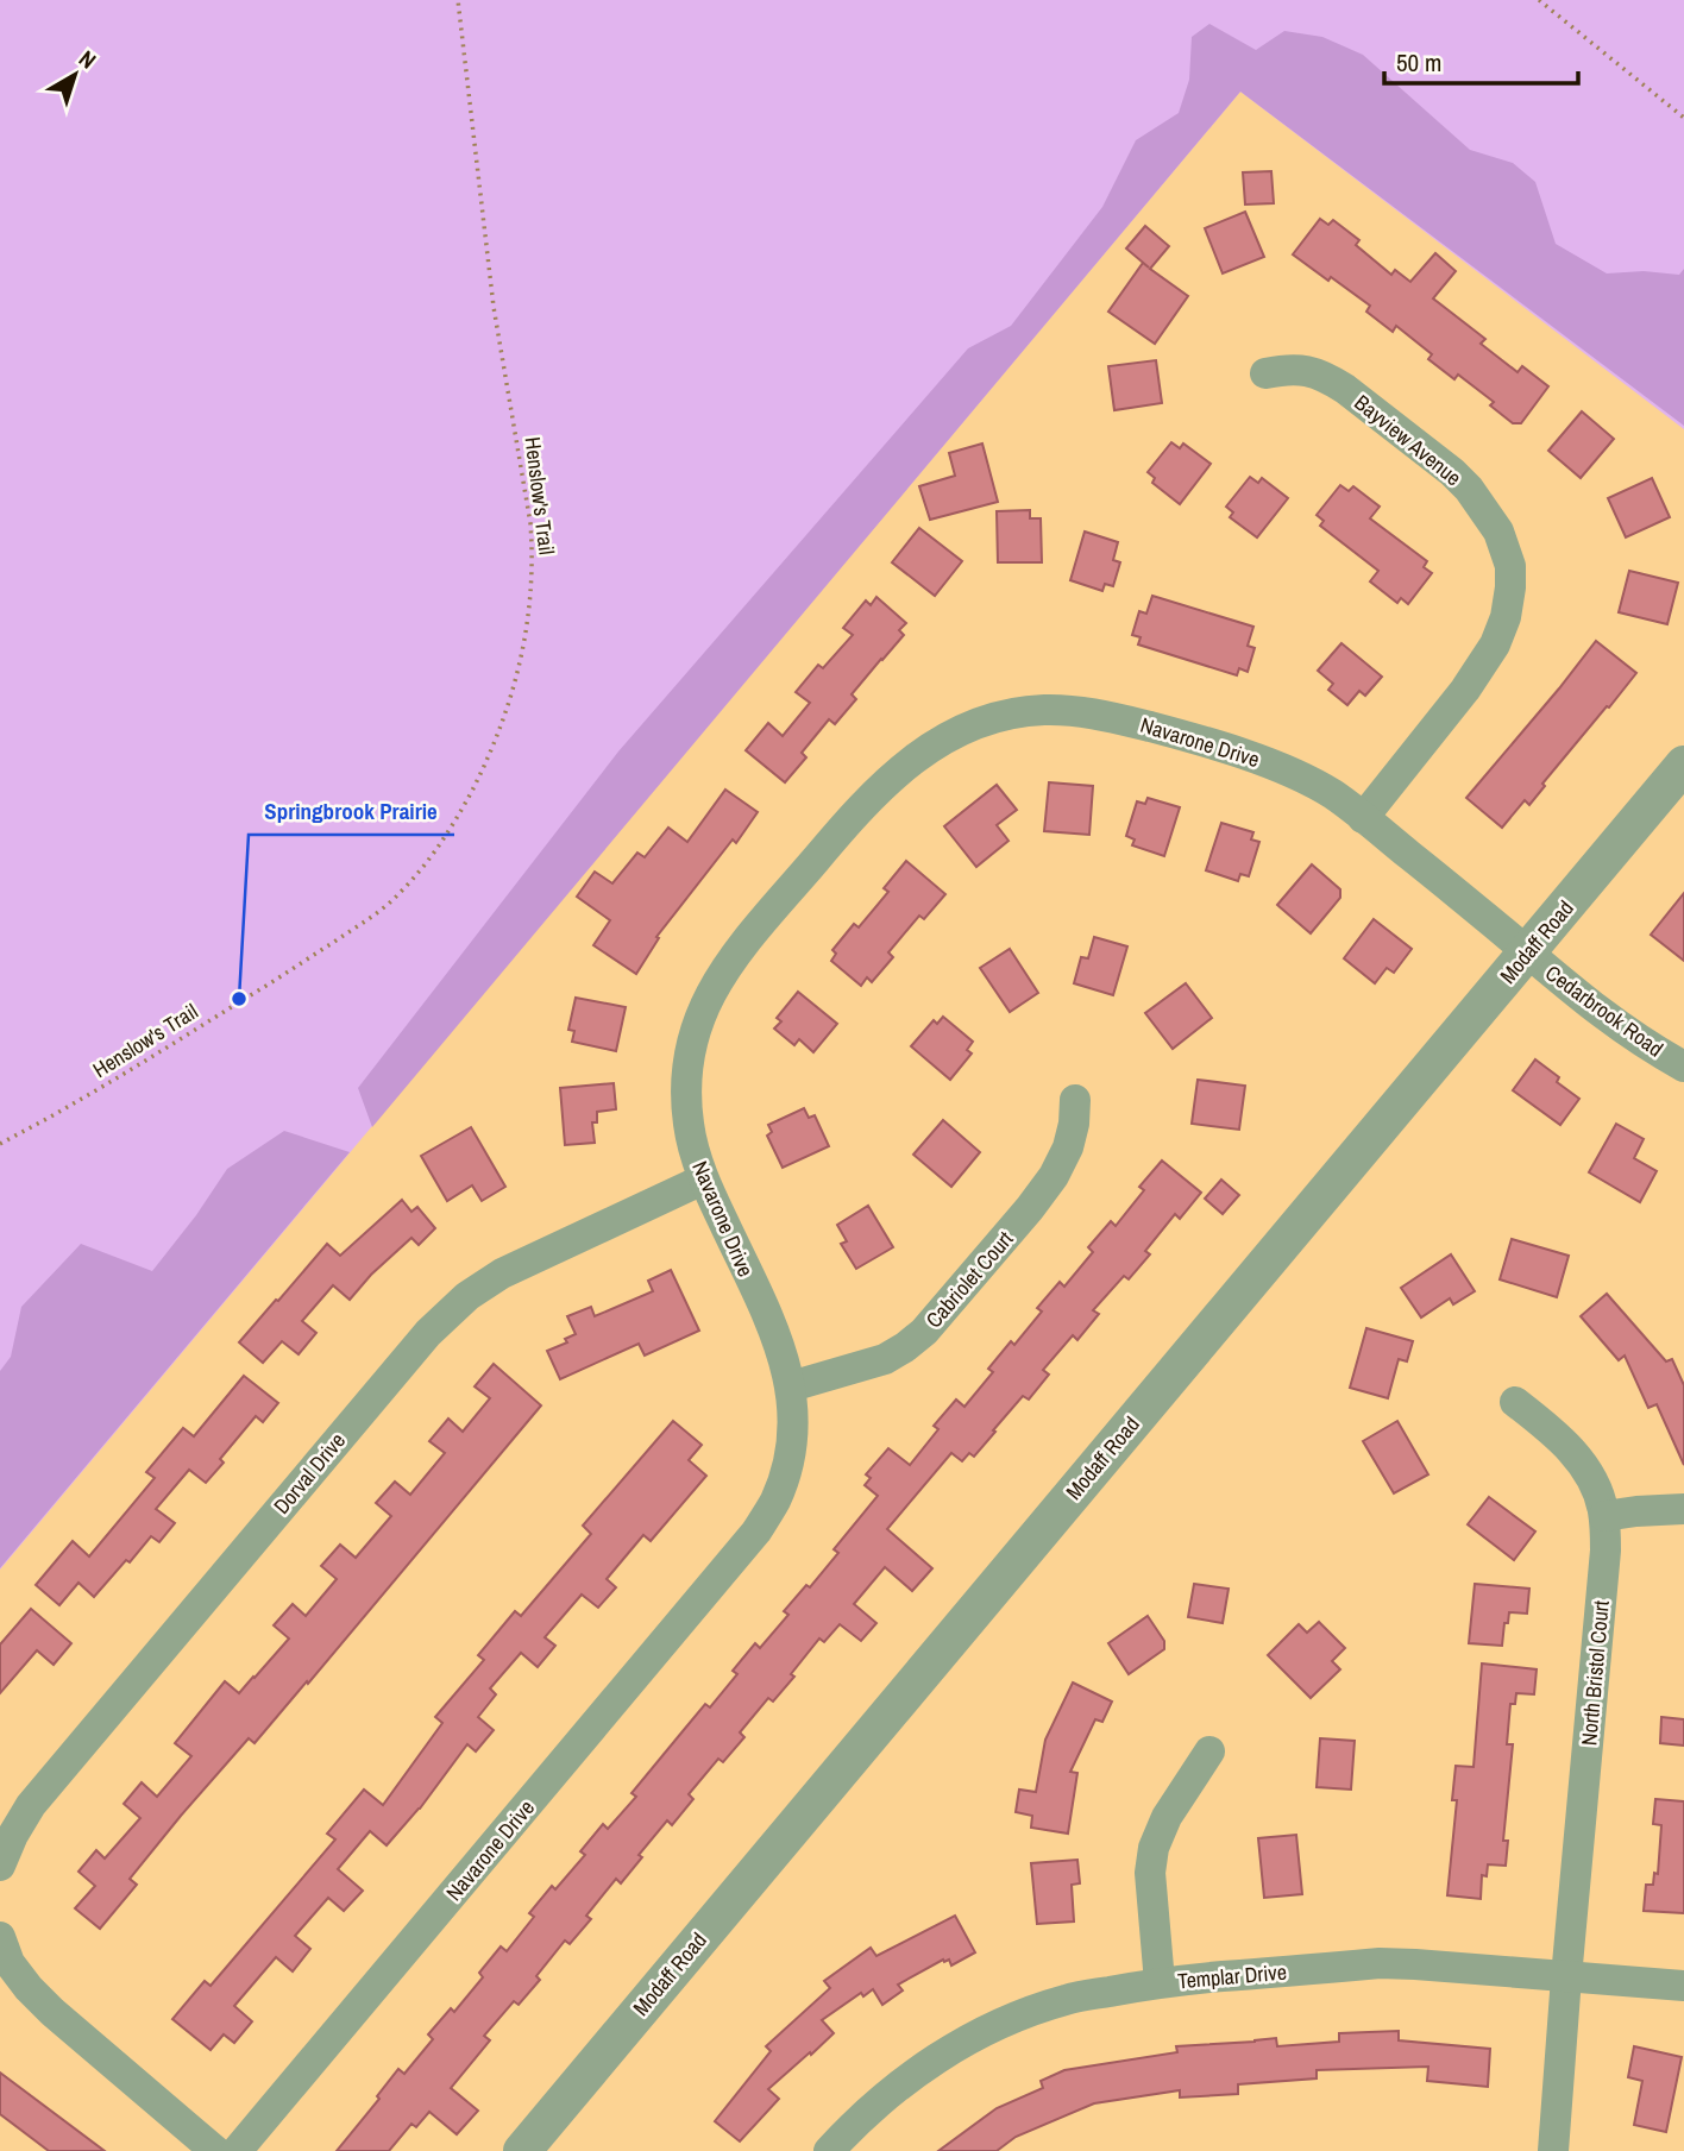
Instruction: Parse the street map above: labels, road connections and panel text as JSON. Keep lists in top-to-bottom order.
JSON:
{
  "streets": {
    "street": [
      "Bayview Avenue",
      "Navarone Drive",
      "Modaff Road",
      "Cedarbrook Road",
      "Cabriolet Court",
      "Dorval Drive",
      "North Bristol Court",
      "Templar Drive"
    ],
    "path": ["Henslow's Trail"]
  },
  "crossings": [
    ["Bayview Avenue", "Navarone Drive"],
    ["Navarone Drive", "Modaff Road"],
    ["Navarone Drive", "Cedarbrook Road"],
    ["Navarone Drive", "Cabriolet Court"],
    ["Navarone Drive", "Dorval Drive"],
    ["Modaff Road", "Cedarbrook Road"],
    ["North Bristol Court", "Templar Drive"]
  ],
  "places": ["Springbrook Prairie"],
  "scale_bar": "50 m",
  "north": "top right"
}
